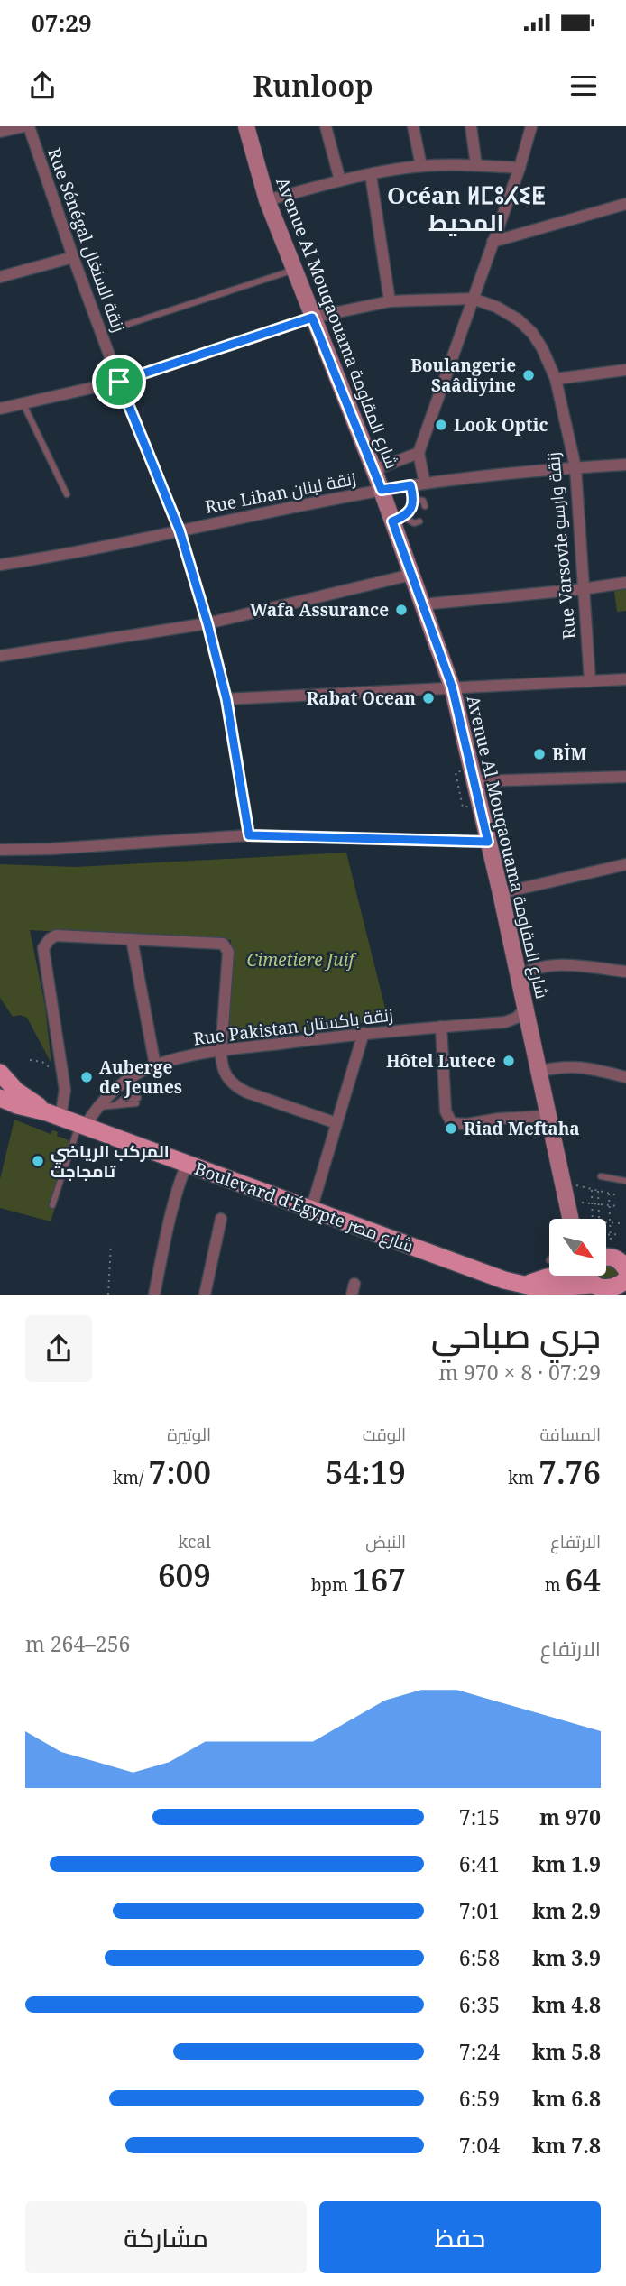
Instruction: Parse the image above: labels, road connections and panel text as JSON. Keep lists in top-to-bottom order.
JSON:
{
  "streets": {
    "main road": ["Boulevard d'Égypte شارع مصر"],
    "street": [
      "Rue Sénégal زنقة السنغال",
      "Avenue Al Mouqaouama شارع المقاومة",
      "Rue Liban زنقة لبنان",
      "Rue Varsovie زنقة وارسو",
      "Rue Pakistan زنقة باكستان"
    ]
  },
  "crossings": [
    ["Rue Sénégal زنقة السنغال", "Rue Liban زنقة لبنان"],
    ["Avenue Al Mouqaouama شارع المقاومة", "Rue Liban زنقة لبنان"],
    ["Avenue Al Mouqaouama شارع المقاومة", "Rue Pakistan زنقة باكستان"],
    ["Rue Liban زنقة لبنان", "Rue Varsovie زنقة وارسو"],
    ["Rue Pakistan زنقة باكستان", "Boulevard d'Égypte شارع مصر"]
  ],
  "districts": ["Océan ⵍⵎⵓⵃⵉⵟ المحيط"],
  "parks": ["Cimetiere Juif"],
  "places": [
    "Boulangerie Saâdiyine",
    "Look Optic",
    "Wafa Assurance",
    "Rabat Ocean",
    "BİM",
    "Hôtel Lutece",
    "Auberge de Jeunes",
    "Riad Meftaha",
    "المركب الرياضي تامجاجت"
  ],
  "north": "bottom right",
  "page": {
    "status": "07:29",
    "header": "Runloop",
    "heading": ["جري صباحي", "07:29 · 8 × 970 m"],
    "stats": [
      ["المسافة", "7.76 km"],
      ["الوقت", "54:19"],
      ["الوتيرة", "7:00 /km"],
      ["الارتفاع", "64 m"],
      ["النبض", "167 bpm"],
      ["kcal", "609"]
    ],
    "chart": ["الارتفاع", "256–264 m"],
    "list": [
      {
        "name": "970 m",
        "note": "7:15"
      },
      {
        "name": "1.9 km",
        "note": "6:41"
      },
      {
        "name": "2.9 km",
        "note": "7:01"
      },
      {
        "name": "3.9 km",
        "note": "6:58"
      },
      {
        "name": "4.8 km",
        "note": "6:35"
      },
      {
        "name": "5.8 km",
        "note": "7:24"
      },
      {
        "name": "6.8 km",
        "note": "6:59"
      },
      {
        "name": "7.8 km",
        "note": "7:04"
      }
    ],
    "buttons": ["حفظ", "مشاركة"]
  }
}
